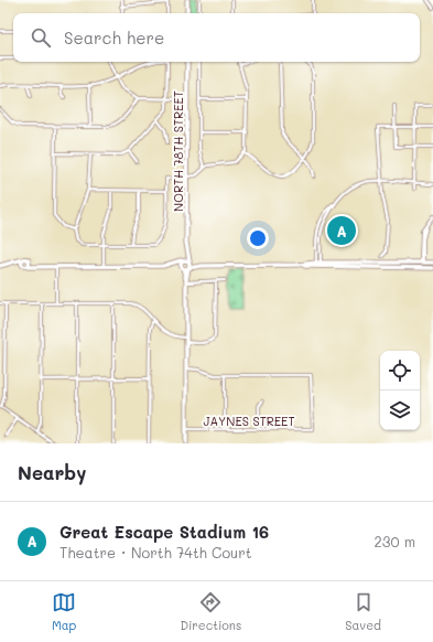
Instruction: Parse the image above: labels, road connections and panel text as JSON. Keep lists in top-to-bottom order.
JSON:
{
  "streets": {
    "main road": ["NORTH 78TH STREET"],
    "street": ["JAYNES STREET"]
  },
  "page": {
    "search": "Search here",
    "pins": "A",
    "heading": "Nearby",
    "list": [
      {
        "mark": "A",
        "name": "Great Escape Stadium 16",
        "note": "Theatre · North 74th Court",
        "value": "230 m"
      }
    ],
    "nav": ["Map", "Directions", "Saved"]
  }
}
